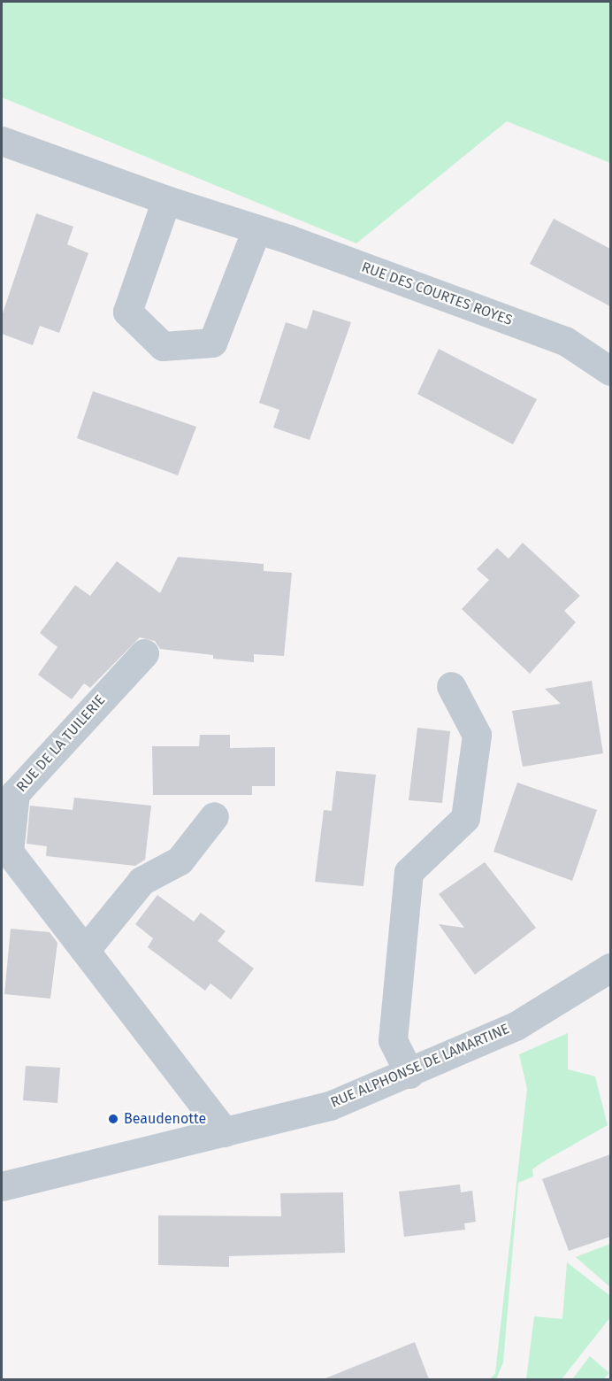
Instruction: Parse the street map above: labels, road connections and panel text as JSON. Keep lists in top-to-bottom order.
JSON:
{
  "streets": {
    "street": ["RUE DES COURTES ROYES", "RUE DE LA TUILERIE", "RUE ALPHONSE DE LAMARTINE"]
  },
  "crossings": [
    ["RUE DE LA TUILERIE", "RUE ALPHONSE DE LAMARTINE"]
  ],
  "places": ["Beaudenotte"]
}
